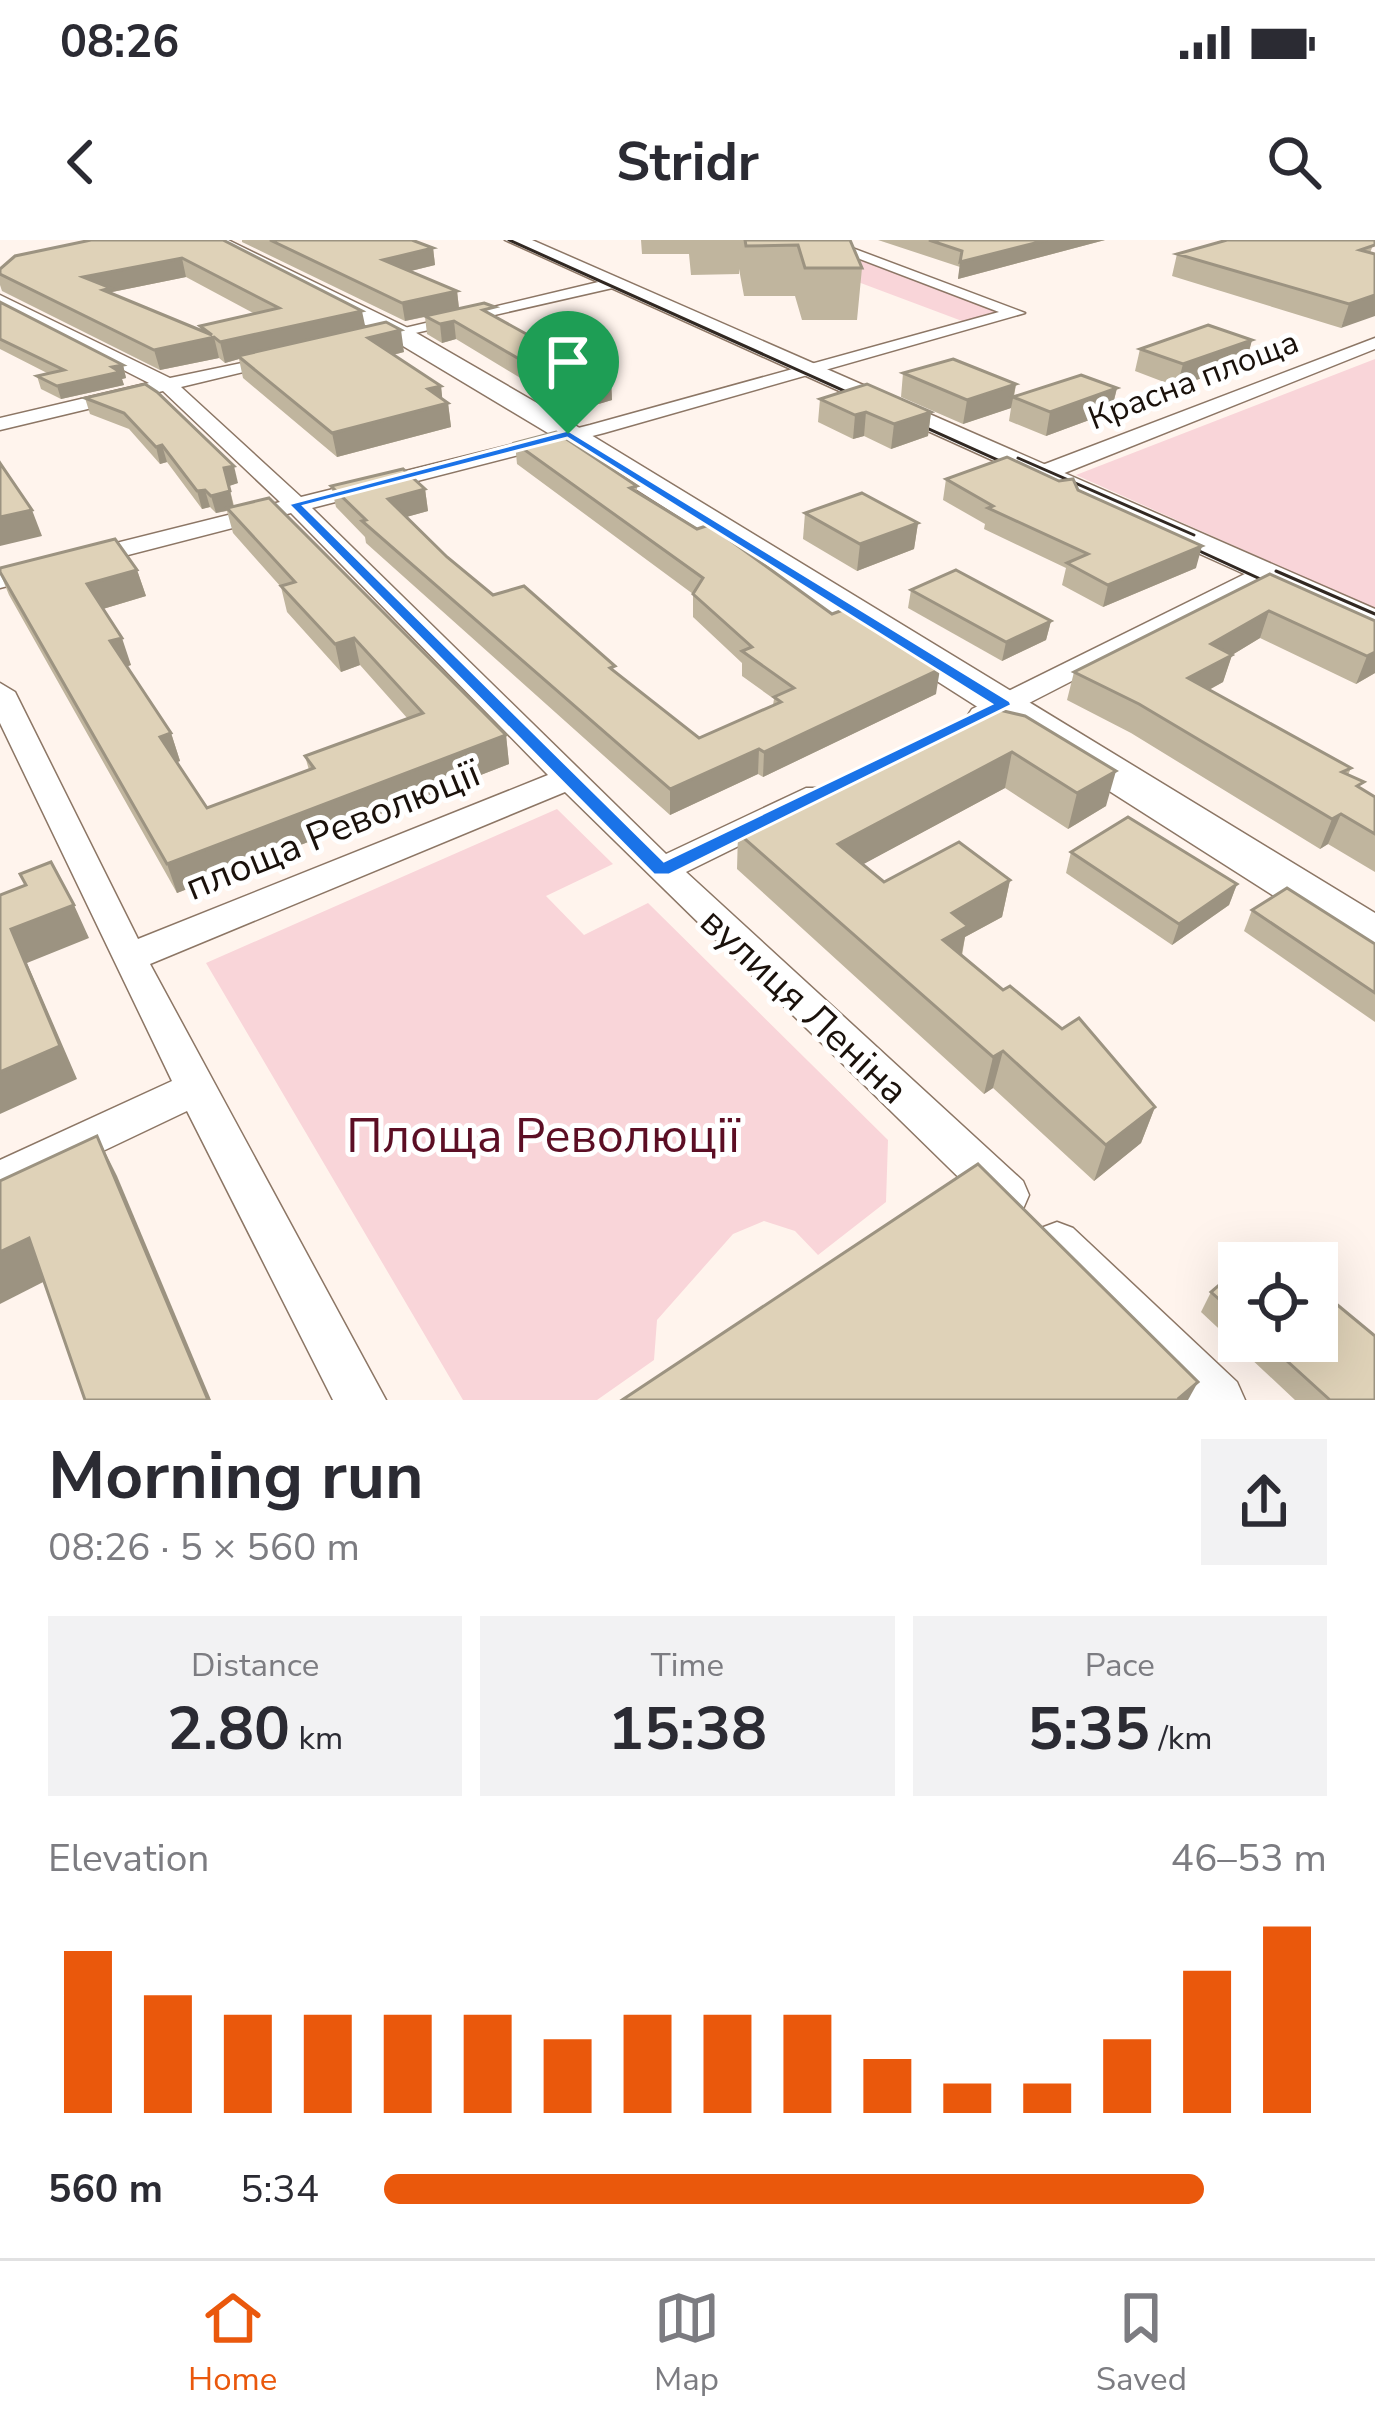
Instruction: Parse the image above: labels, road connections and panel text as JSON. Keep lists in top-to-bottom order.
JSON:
{
  "streets": {
    "street": ["Красна площа", "площа Революції", "вулиця Леніна"]
  },
  "crossings": [
    ["площа Революції", "вулиця Леніна"]
  ],
  "parks": ["Площа Революції"],
  "page": {
    "status": "08:26",
    "header": "Stridr",
    "heading": ["Morning run", "08:26 · 5 × 560 m"],
    "stats": [
      ["Distance", "2.80 km"],
      ["Time", "15:38"],
      ["Pace", "5:35 /km"]
    ],
    "chart": ["Elevation", "46–53 m"],
    "list": [
      {
        "name": "560 m",
        "note": "5:34"
      }
    ],
    "tabs": ["Home", "Map", "Saved"]
  }
}
